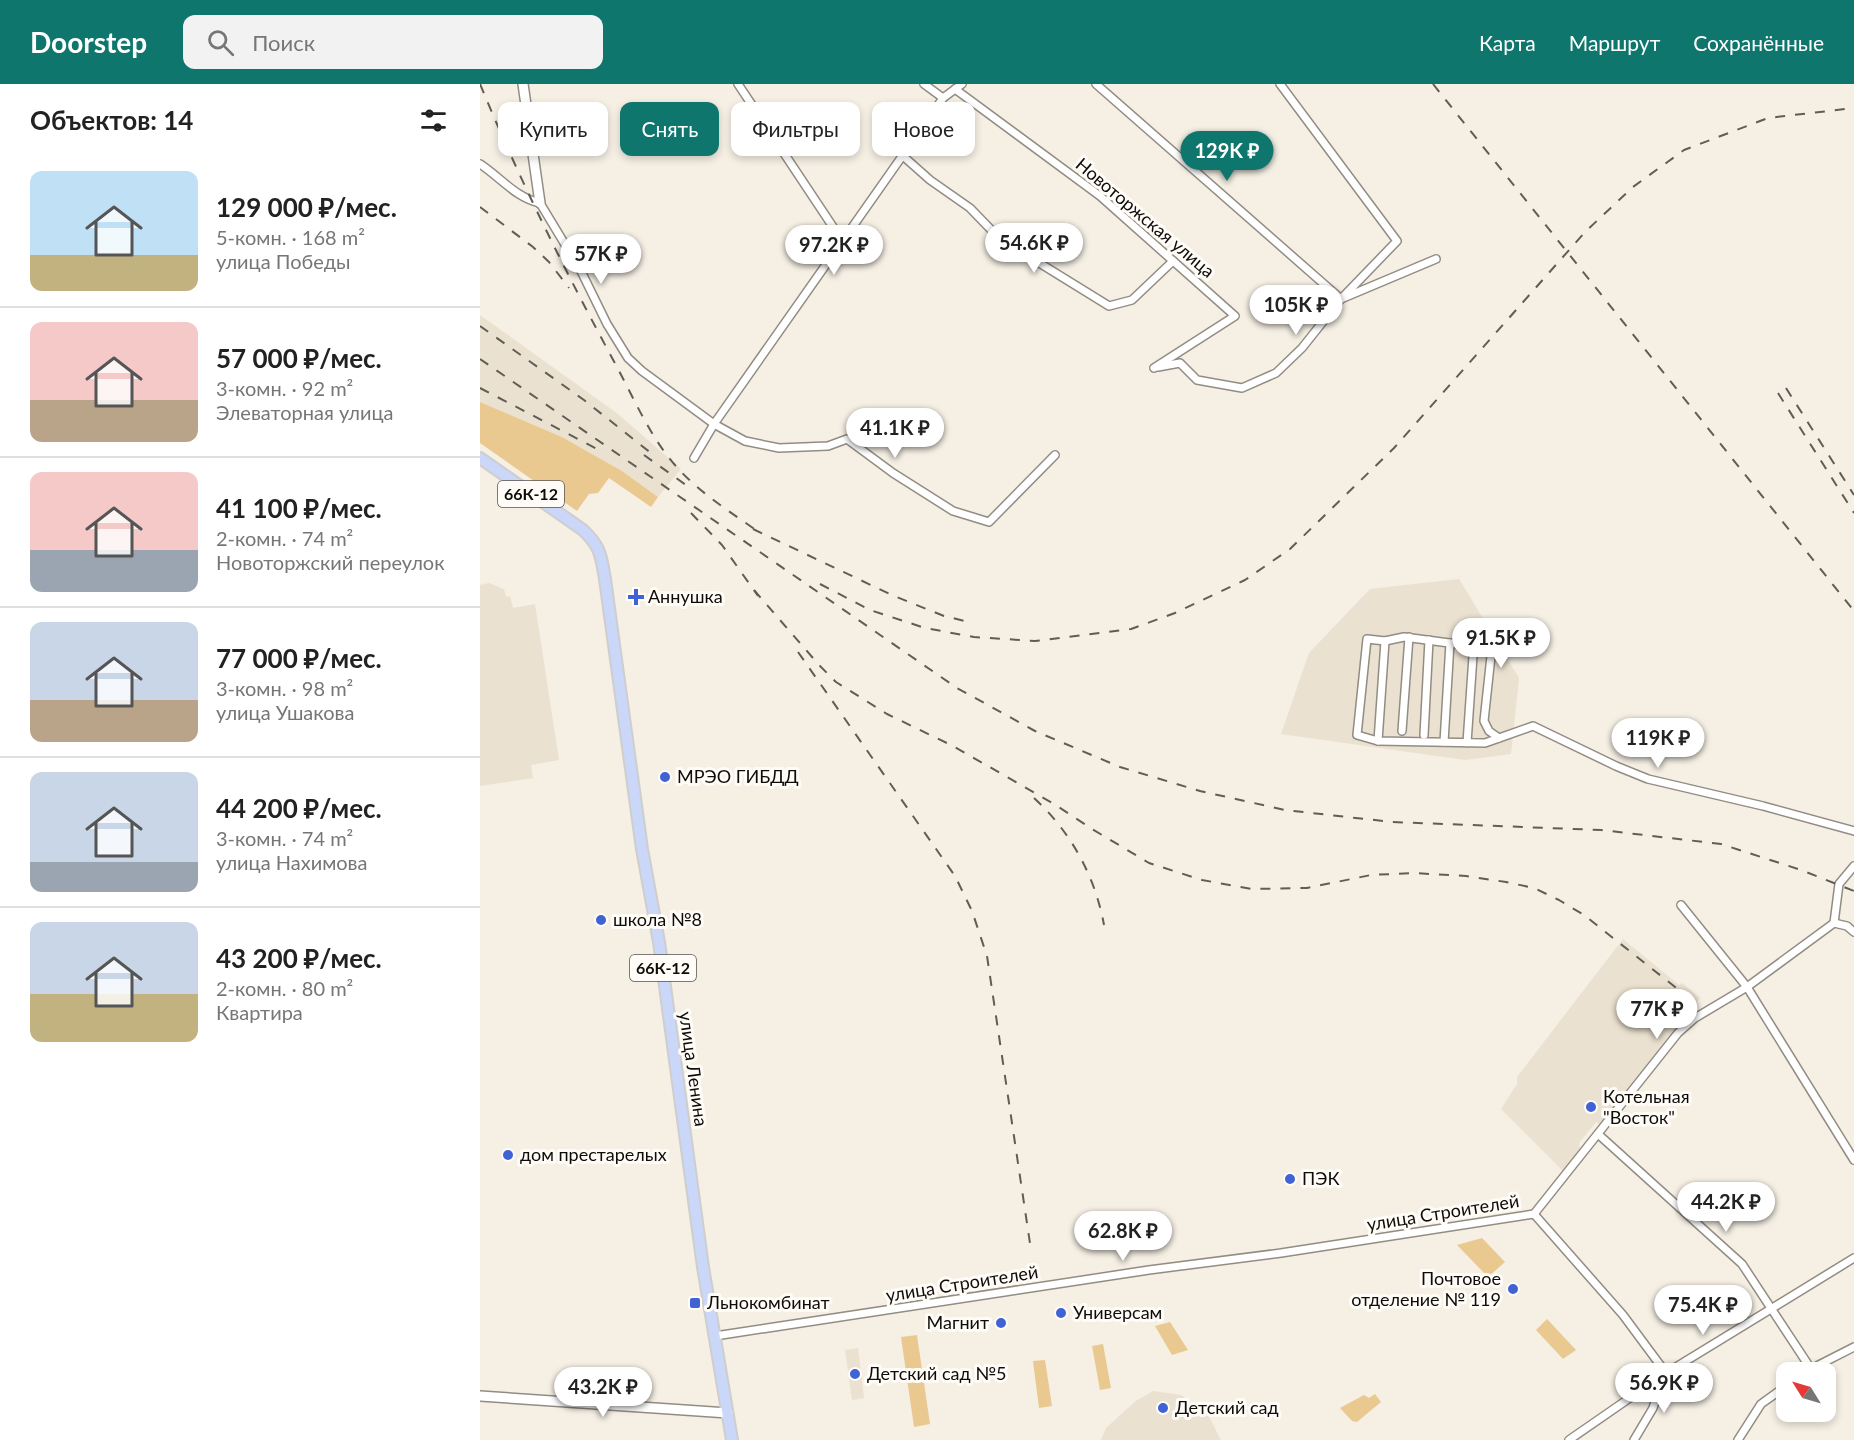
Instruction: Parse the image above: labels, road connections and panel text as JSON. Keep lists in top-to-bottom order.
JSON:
{
  "streets": {
    "main road": ["66К-12", "улица Ленина"],
    "street": ["Новоторжская улица", "улица Строителей"]
  },
  "crossings": [
    ["улица Ленина", "улица Строителей"]
  ],
  "places": {
    "health": ["Аннушка"],
    "other": [
      "МРЭО ГИБДД",
      "школа №8",
      "Котельная \"Восток\"",
      "дом престарелых",
      "ПЭК",
      "Почтовое отделение № 119",
      "Универсам",
      "Магнит",
      "Детский сад №5",
      "Детский сад"
    ],
    "transit": ["Льнокомбинат"]
  },
  "north": "top left",
  "page": {
    "header": "Doorstep",
    "search": "Поиск",
    "nav": ["Карта", "Маршрут", "Сохранённые"],
    "heading": "Объектов: 14",
    "chip": [
      "Купить",
      "Снять",
      "Фильтры",
      "Новое"
    ],
    "price": [
      "129K ₽",
      "54.6K ₽",
      "97.2K ₽",
      "57K ₽",
      "105K ₽",
      "41.1K ₽",
      "91.5K ₽",
      "119K ₽",
      "77K ₽",
      "44.2K ₽",
      "62.8K ₽",
      "75.4K ₽",
      "56.9K ₽",
      "43.2K ₽"
    ],
    "list": [
      {
        "name": "129 000 ₽/мес.",
        "note": "5-комн. · 168 m² · улица Победы"
      },
      {
        "name": "57 000 ₽/мес.",
        "note": "3-комн. · 92 m² · Элеваторная улица"
      },
      {
        "name": "41 100 ₽/мес.",
        "note": "2-комн. · 74 m² · Новоторжский переулок"
      },
      {
        "name": "77 000 ₽/мес.",
        "note": "3-комн. · 98 m² · улица Ушакова"
      },
      {
        "name": "44 200 ₽/мес.",
        "note": "3-комн. · 74 m² · улица Нахимова"
      },
      {
        "name": "43 200 ₽/мес.",
        "note": "2-комн. · 80 m² · Квартира"
      }
    ]
  }
}
